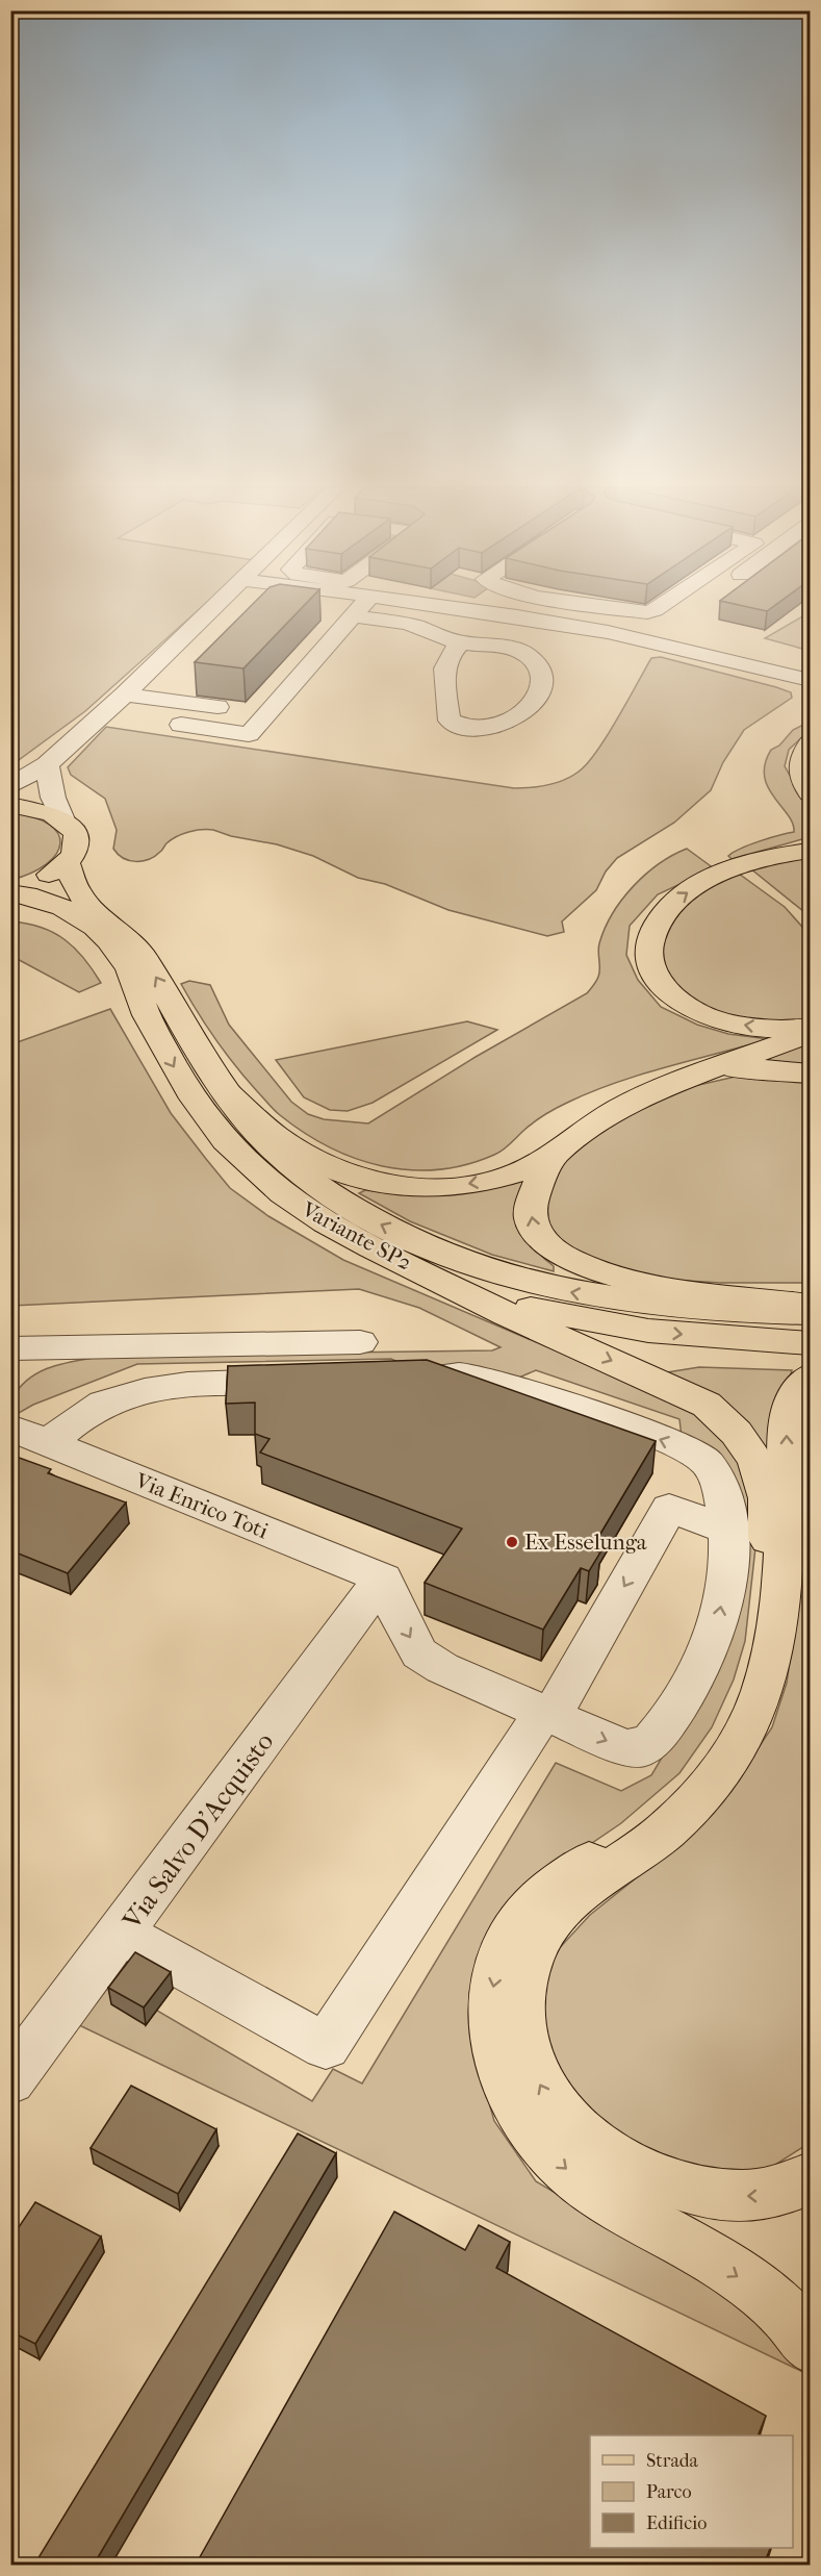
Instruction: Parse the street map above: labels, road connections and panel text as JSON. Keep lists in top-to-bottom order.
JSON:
{
  "streets": {
    "main road": ["Variante SP2"],
    "street": ["Via Enrico Toti", "Via Salvo D'Acquisto"]
  },
  "crossings": [
    ["Via Enrico Toti", "Via Salvo D'Acquisto"]
  ],
  "places": ["Ex Esselunga"],
  "legend": ["Strada", "Parco", "Edificio"]
}
